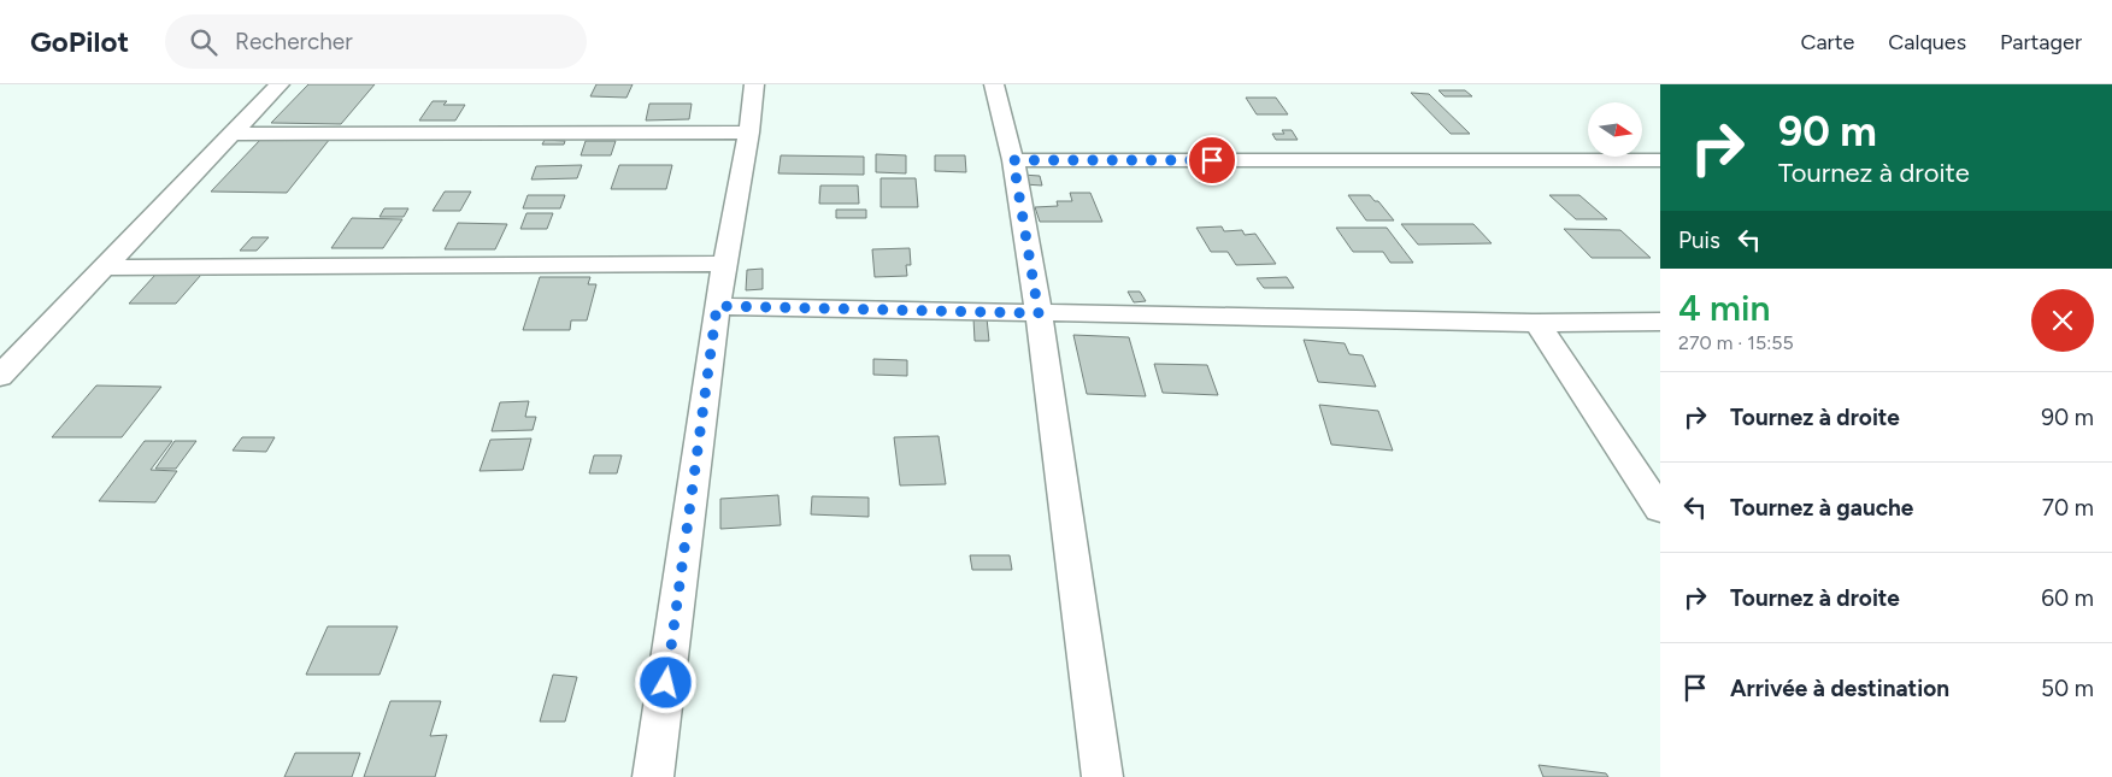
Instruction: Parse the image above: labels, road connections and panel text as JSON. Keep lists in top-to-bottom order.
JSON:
{
  "north": "right",
  "page": {
    "header": "GoPilot",
    "search": "Rechercher",
    "nav": ["Carte", "Calques", "Partager"],
    "turn": ["90 m", "Tournez à droite"],
    "then": "Puis",
    "heading": ["4 min", "270 m · 15:55"],
    "list": [
      {
        "name": "Tournez à droite",
        "value": "90 m"
      },
      {
        "name": "Tournez à gauche",
        "value": "70 m"
      },
      {
        "name": "Tournez à droite",
        "value": "60 m"
      },
      {
        "name": "Arrivée à destination",
        "value": "50 m"
      }
    ]
  }
}
